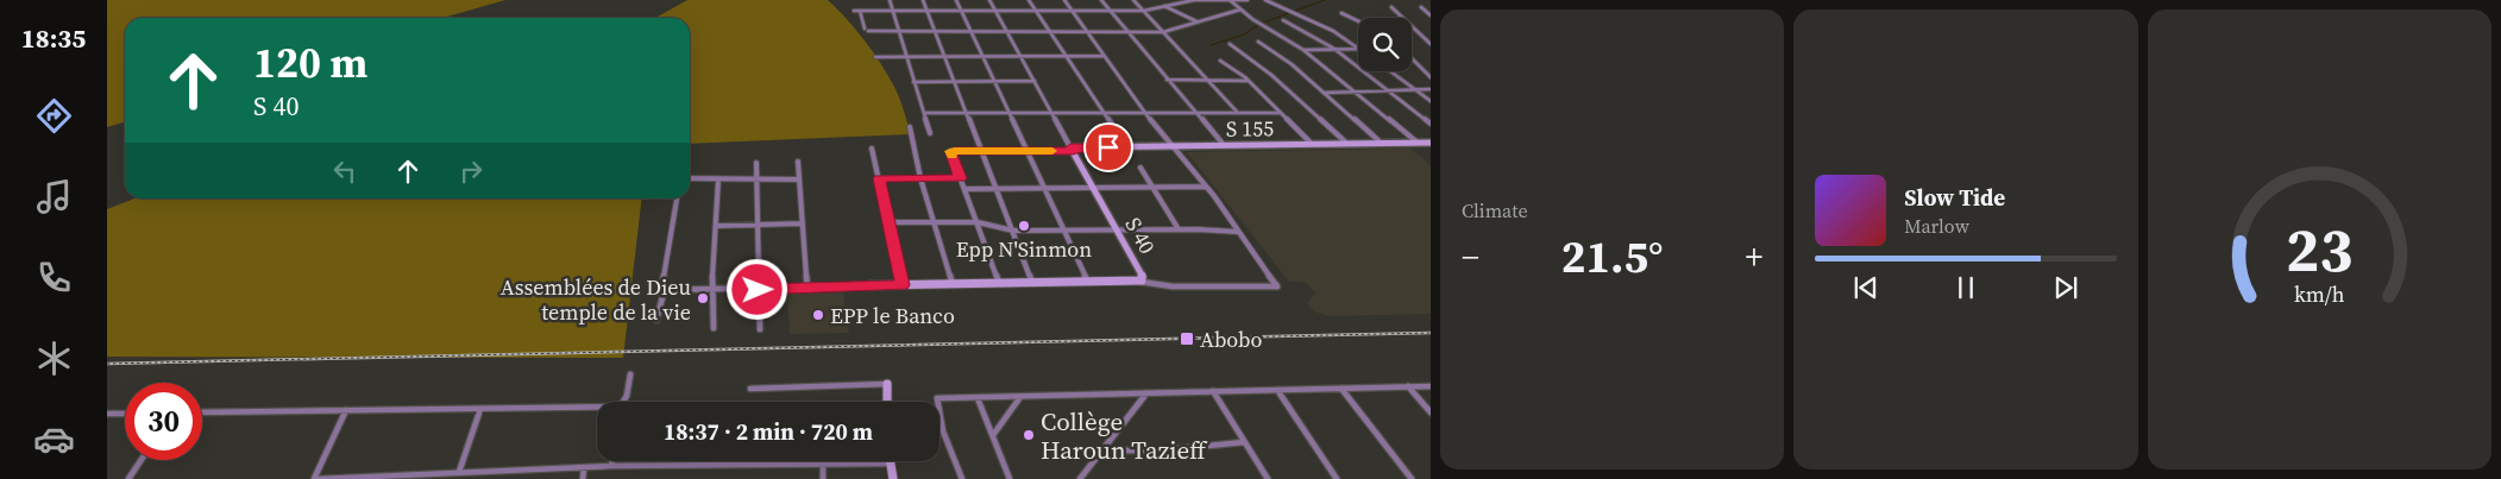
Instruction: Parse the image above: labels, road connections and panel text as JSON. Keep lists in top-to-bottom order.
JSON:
{
  "streets": {
    "street": ["S 155", "S 40"]
  },
  "crossings": [
    ["S 155", "S 40"]
  ],
  "places": {
    "other": [
      "Epp N'Sinmon",
      "Assemblées de Dieu temple de la vie",
      "EPP le Banco",
      "Collège Haroun Tazieff"
    ],
    "transit": ["Abobo"]
  },
  "page": {
    "tabs": "18:35",
    "tile": "Climate",
    "turn": ["120 m", "S 40"],
    "song": ["Slow Tide", "Marlow"],
    "heat": ["−", "21.5°", "+"],
    "limit": "30",
    "trip": "18:37 · 2 min · 720 m",
    "gauge": ["23", "km/h"]
  }
}
